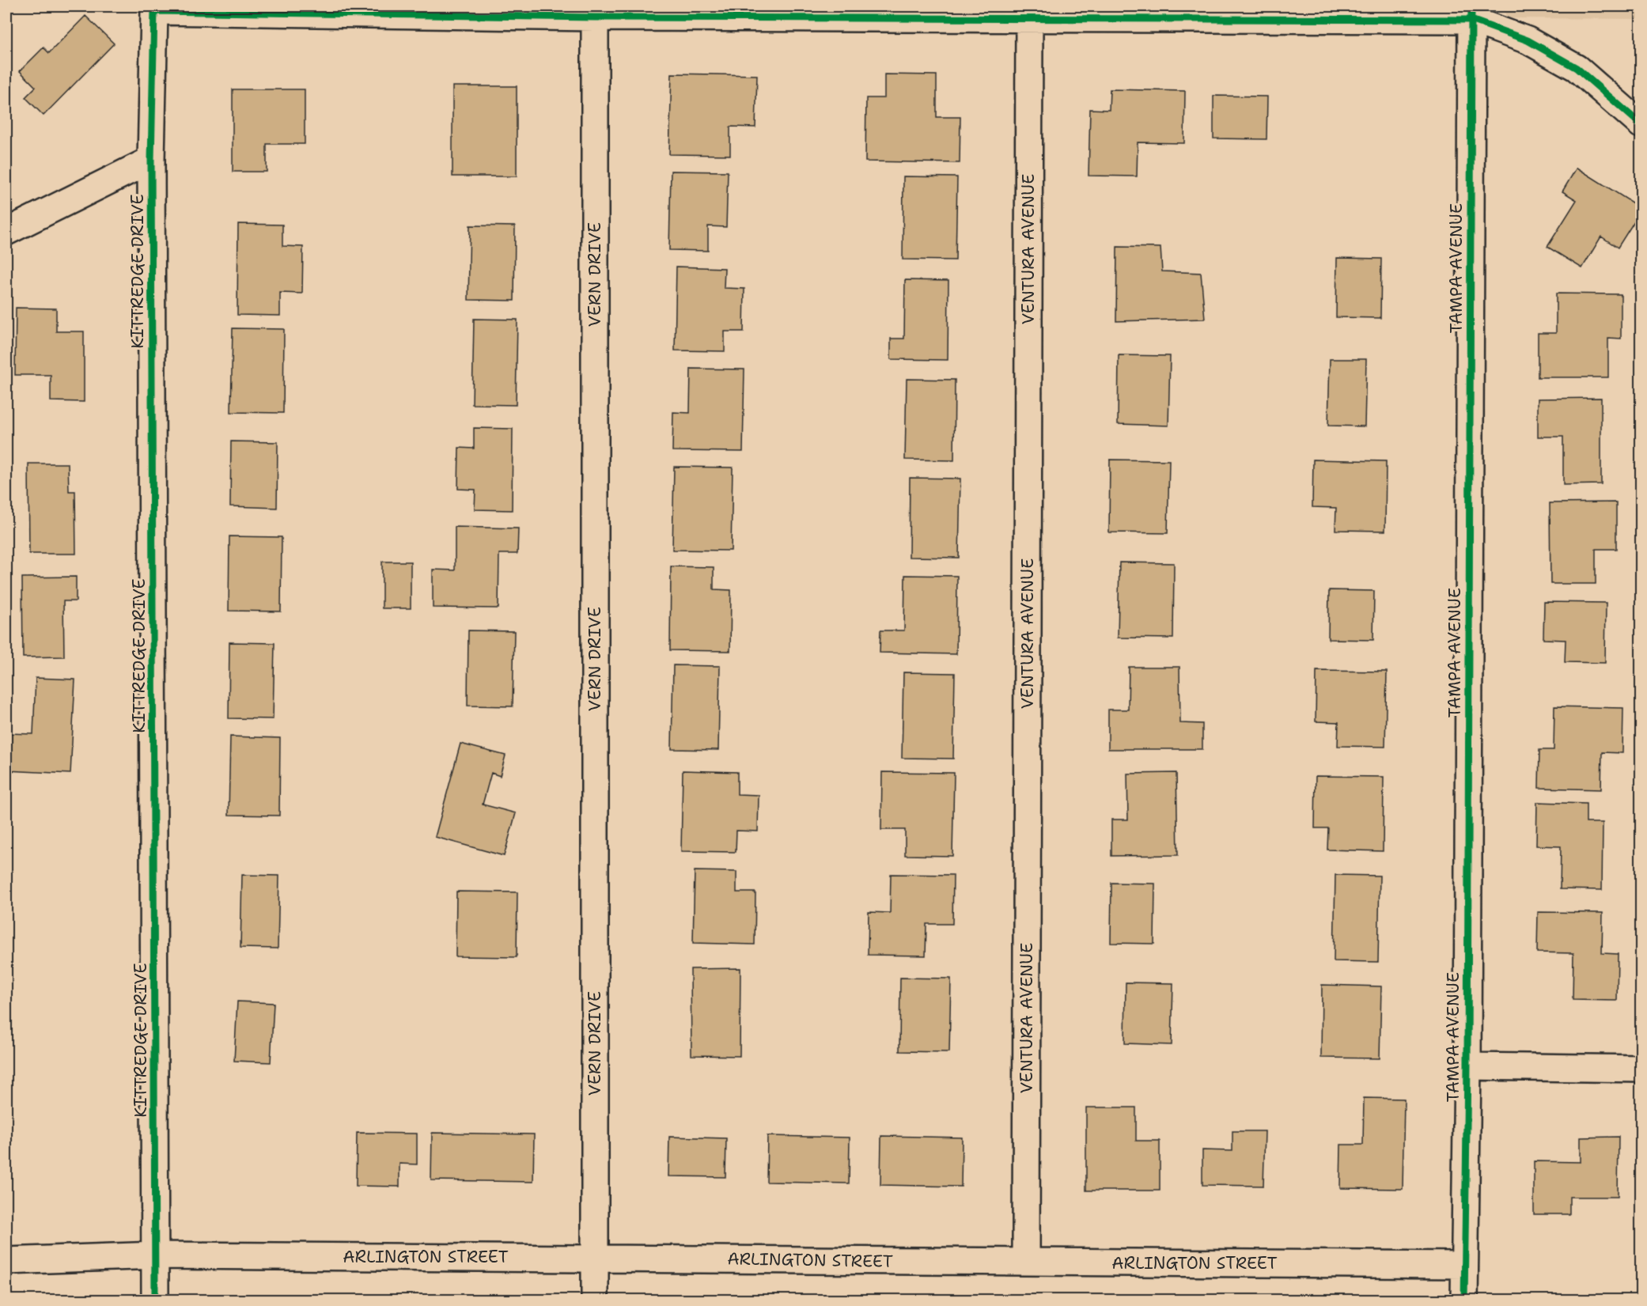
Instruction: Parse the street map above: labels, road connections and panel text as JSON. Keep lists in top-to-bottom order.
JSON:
{
  "streets": {
    "street": [
      "VENTURA AVENUE",
      "TAMPA AVENUE",
      "KITTREDGE DRIVE",
      "VERN DRIVE",
      "ARLINGTON STREET"
    ]
  },
  "crossings": [
    ["VENTURA AVENUE", "ARLINGTON STREET"],
    ["TAMPA AVENUE", "ARLINGTON STREET"],
    ["KITTREDGE DRIVE", "ARLINGTON STREET"],
    ["VERN DRIVE", "ARLINGTON STREET"]
  ]
}
